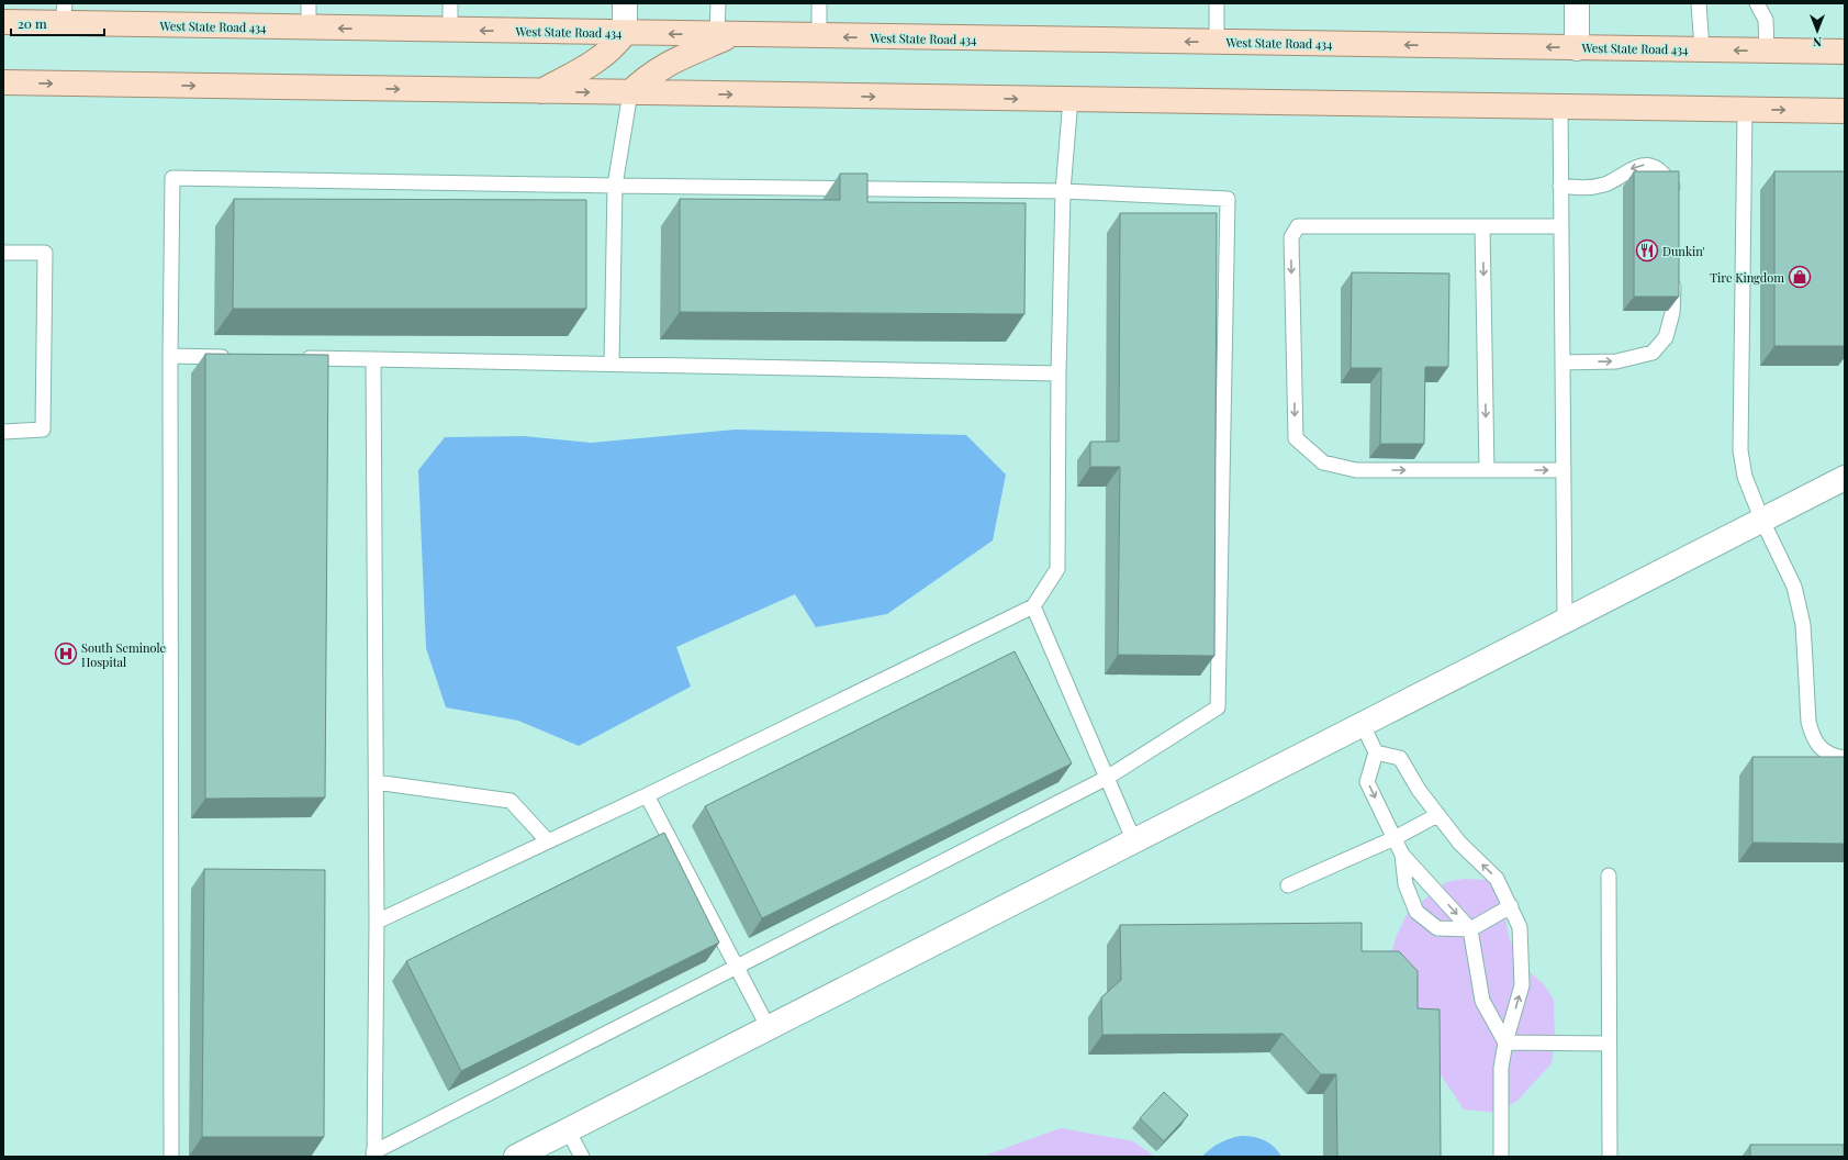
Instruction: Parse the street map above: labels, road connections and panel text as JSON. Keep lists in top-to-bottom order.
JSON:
{
  "streets": {
    "main road": ["West State Road 434"]
  },
  "places": {
    "restaurant": ["Dunkin'"],
    "shop": ["Tire Kingdom"],
    "hospital": ["South Seminole Hospital"]
  },
  "scale_bar": "20 m",
  "north": "bottom"
}
